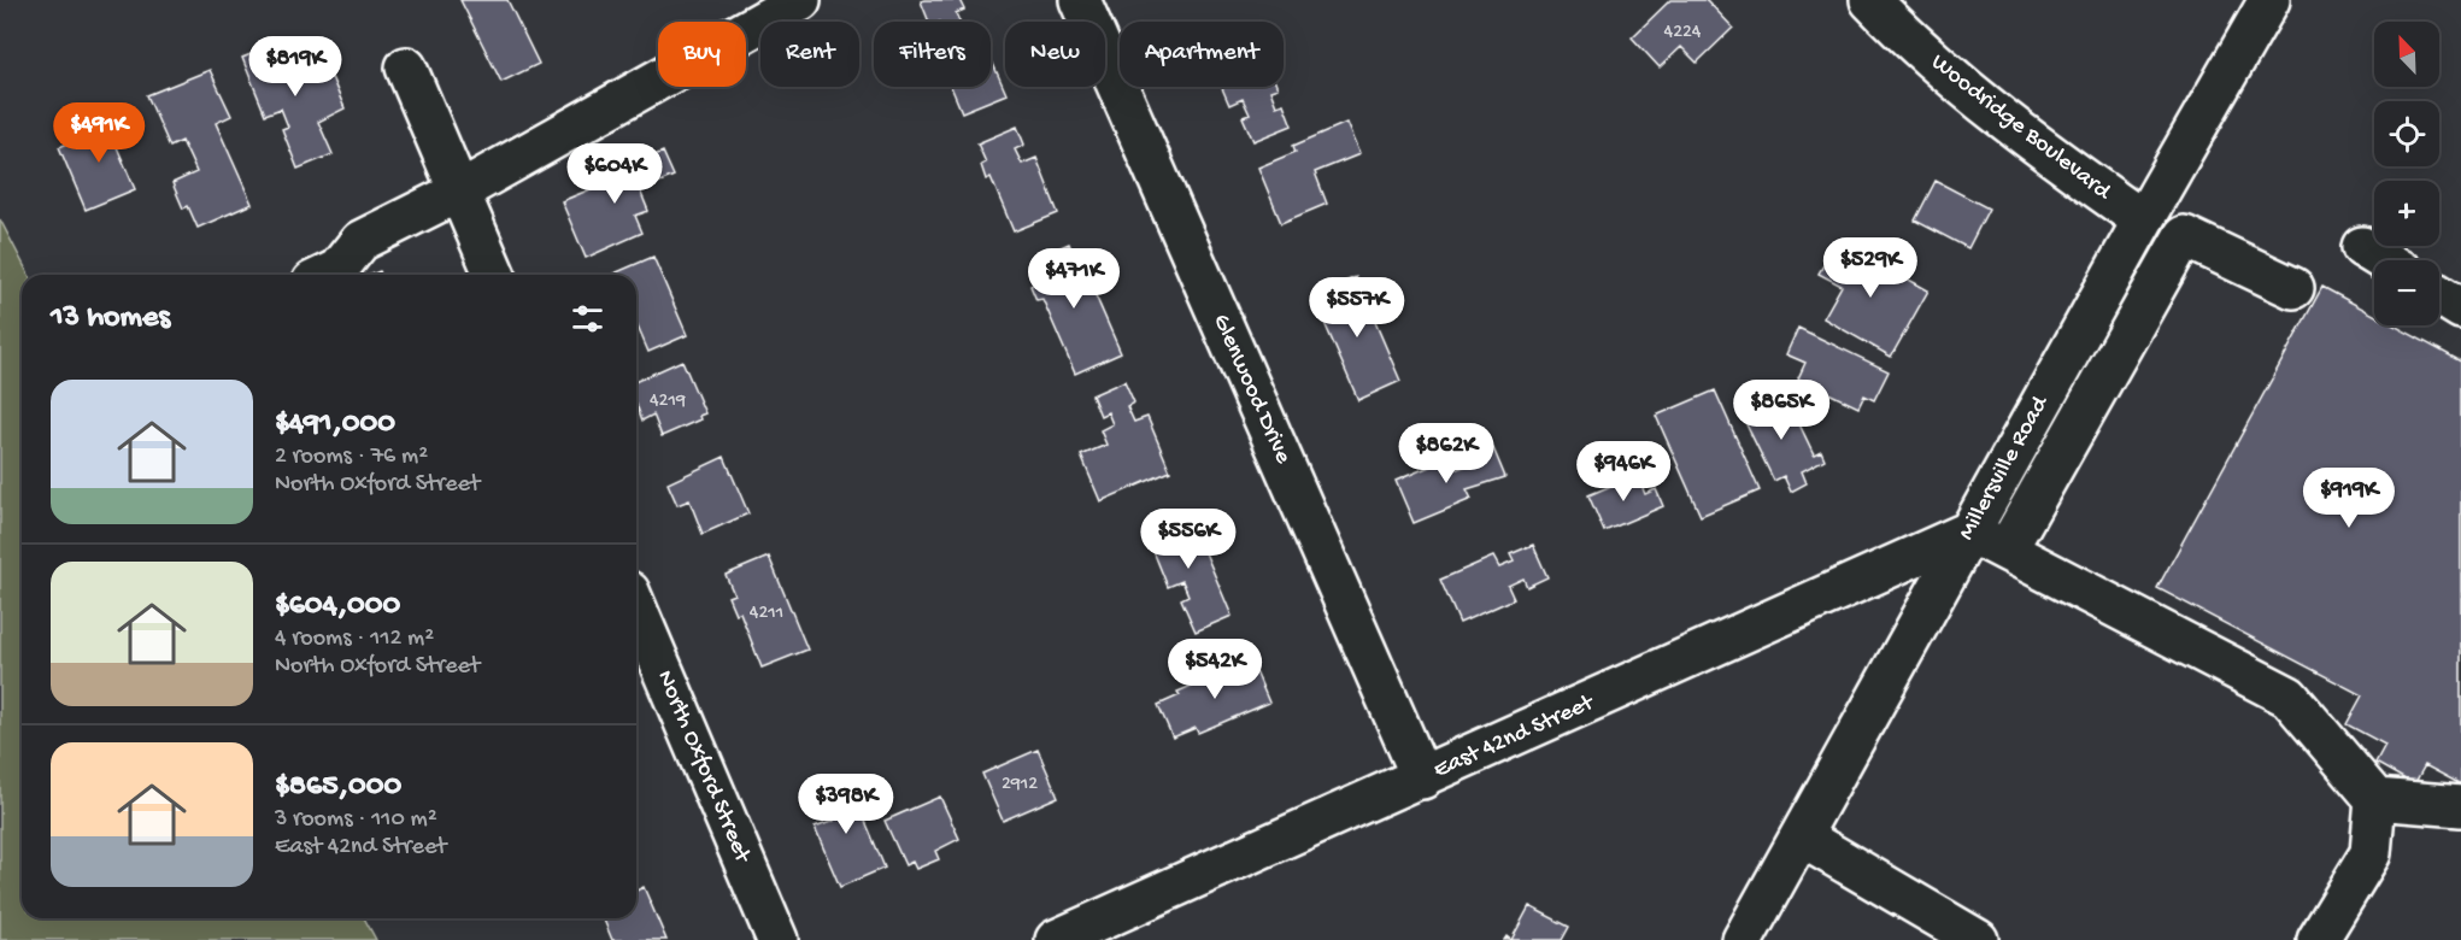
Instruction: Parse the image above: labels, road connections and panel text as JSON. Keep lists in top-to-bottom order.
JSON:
{
  "streets": {
    "street": [
      "Woodridge Boulevard",
      "Glenwood Drive",
      "Millersville Road",
      "East 42nd Street",
      "North Oxford Street"
    ]
  },
  "crossings": [
    ["Woodridge Boulevard", "Millersville Road"],
    ["Glenwood Drive", "East 42nd Street"],
    ["Millersville Road", "East 42nd Street"]
  ],
  "house_numbers": [
    "4224",
    "4219",
    "4211",
    "2912"
  ],
  "north": "top left",
  "page": {
    "map_buttons": ["+", "−"],
    "chip": [
      "Buy",
      "Rent",
      "Filters",
      "New",
      "Apartment"
    ],
    "price": [
      "$819K",
      "$491K",
      "$604K",
      "$529K",
      "$471K",
      "$557K",
      "$865K",
      "$862K",
      "$946K",
      "$919K",
      "$556K",
      "$542K",
      "$398K"
    ],
    "heading": "13 homes",
    "list": [
      {
        "name": "$491,000",
        "note": "2 rooms · 76 m² · North Oxford Street"
      },
      {
        "name": "$604,000",
        "note": "4 rooms · 112 m² · North Oxford Street"
      },
      {
        "name": "$865,000",
        "note": "3 rooms · 110 m² · East 42nd Street"
      }
    ]
  }
}
